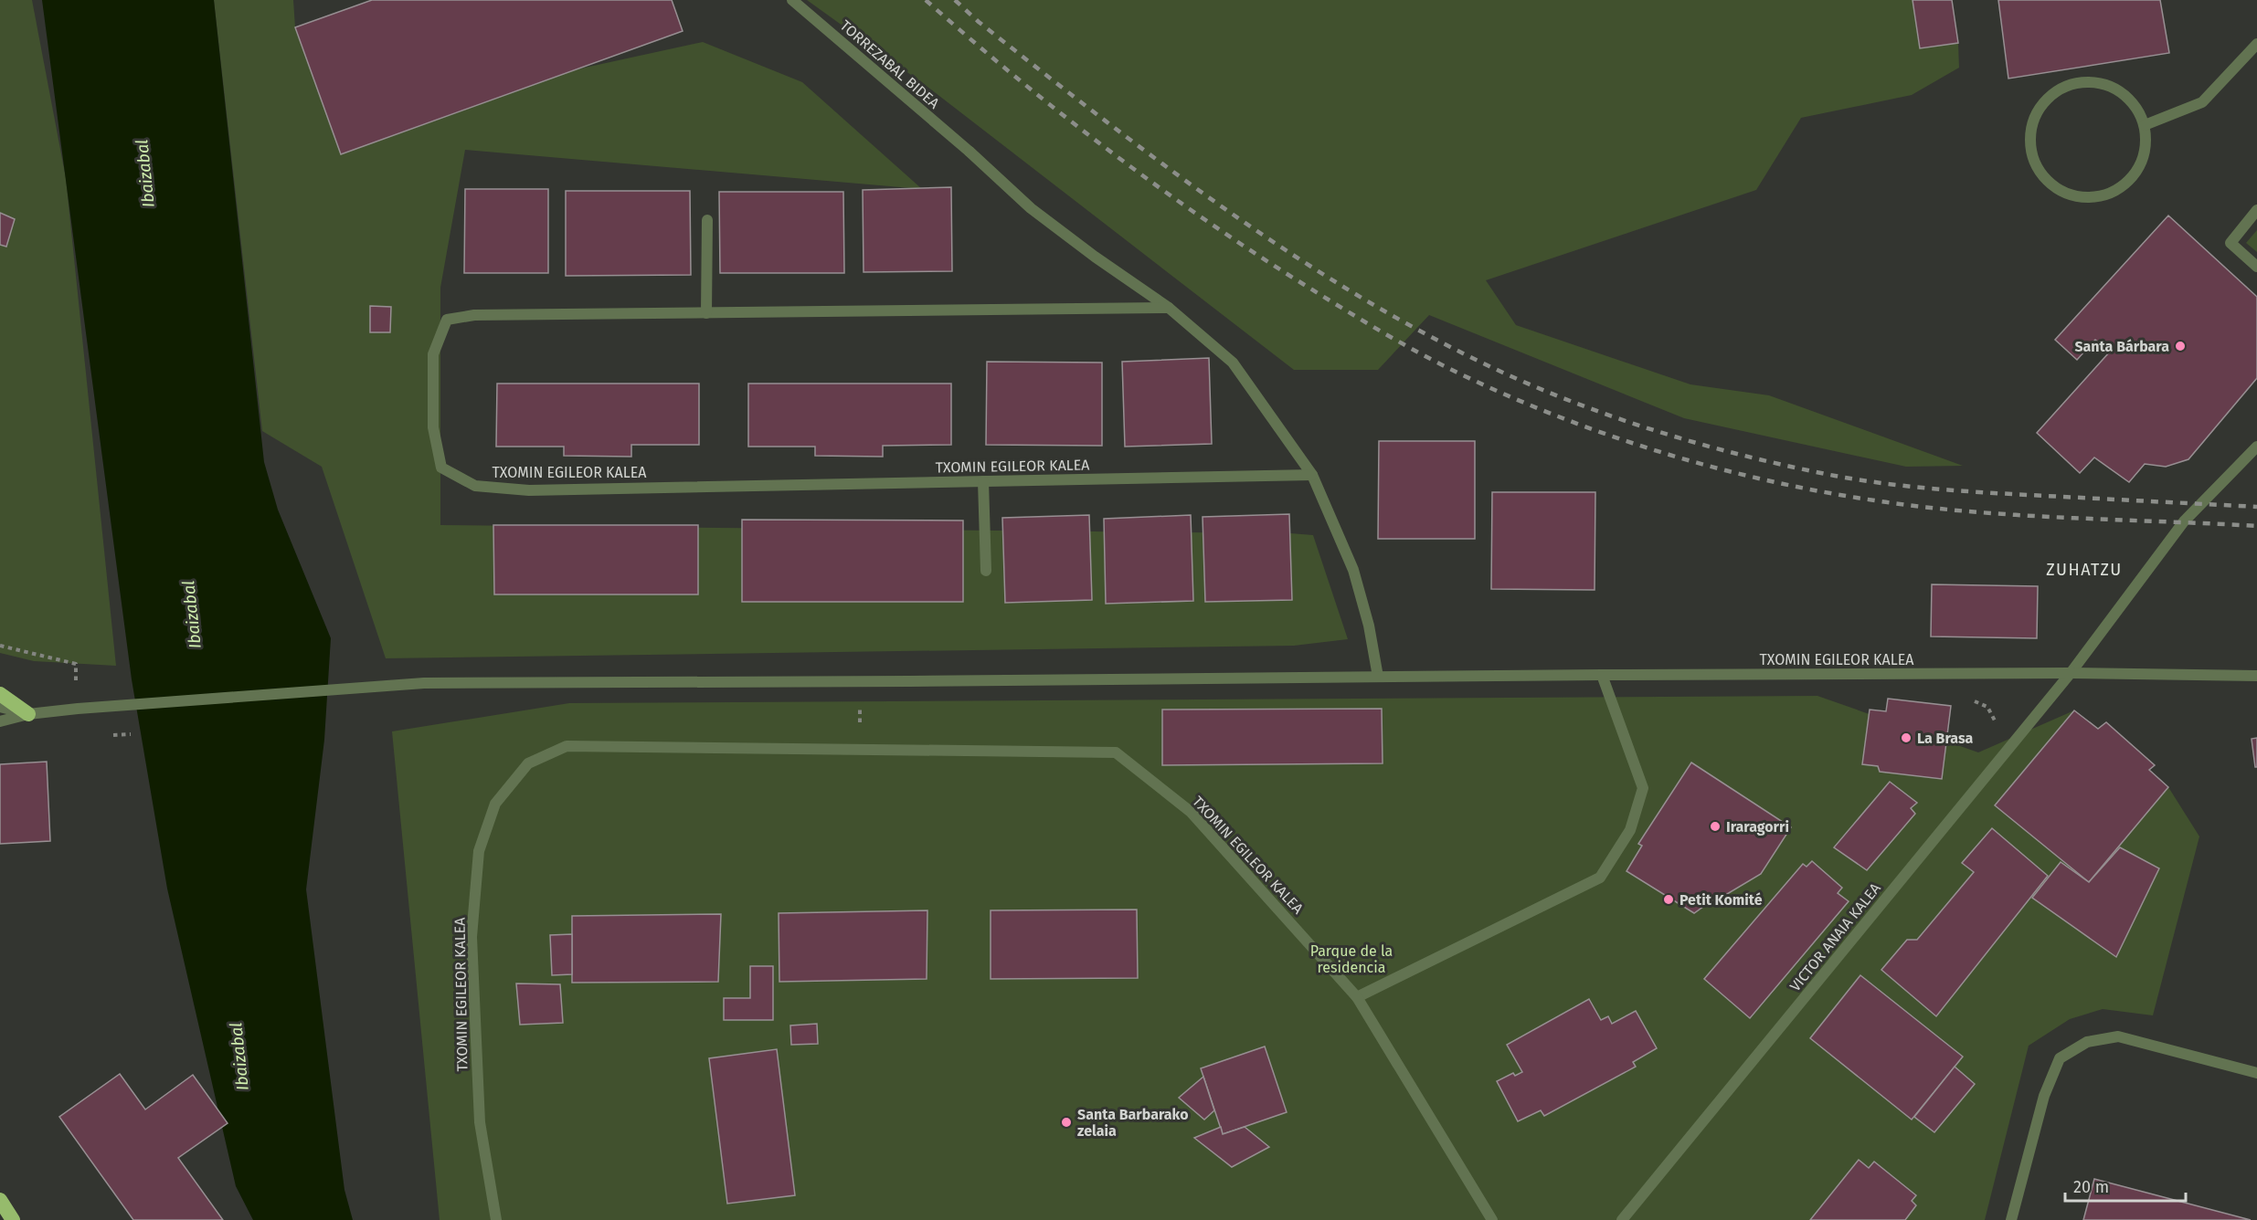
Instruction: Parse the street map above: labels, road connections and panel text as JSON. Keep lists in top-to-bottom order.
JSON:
{
  "streets": {
    "street": ["TORREZABAL BIDEA", "TXOMIN EGILEOR KALEA", "VICTOR ANAIA KALEA"]
  },
  "crossings": [
    ["TORREZABAL BIDEA", "TXOMIN EGILEOR KALEA"],
    ["TXOMIN EGILEOR KALEA", "VICTOR ANAIA KALEA"]
  ],
  "districts": ["ZUHATZU"],
  "water": ["Ibaizabal"],
  "parks": ["Parque de la residencia"],
  "places": [
    "Santa Bárbara",
    "La Brasa",
    "Iraragorri",
    "Petit Komité",
    "Santa Barbarako zelaia"
  ],
  "scale_bar": "20 m"
}
